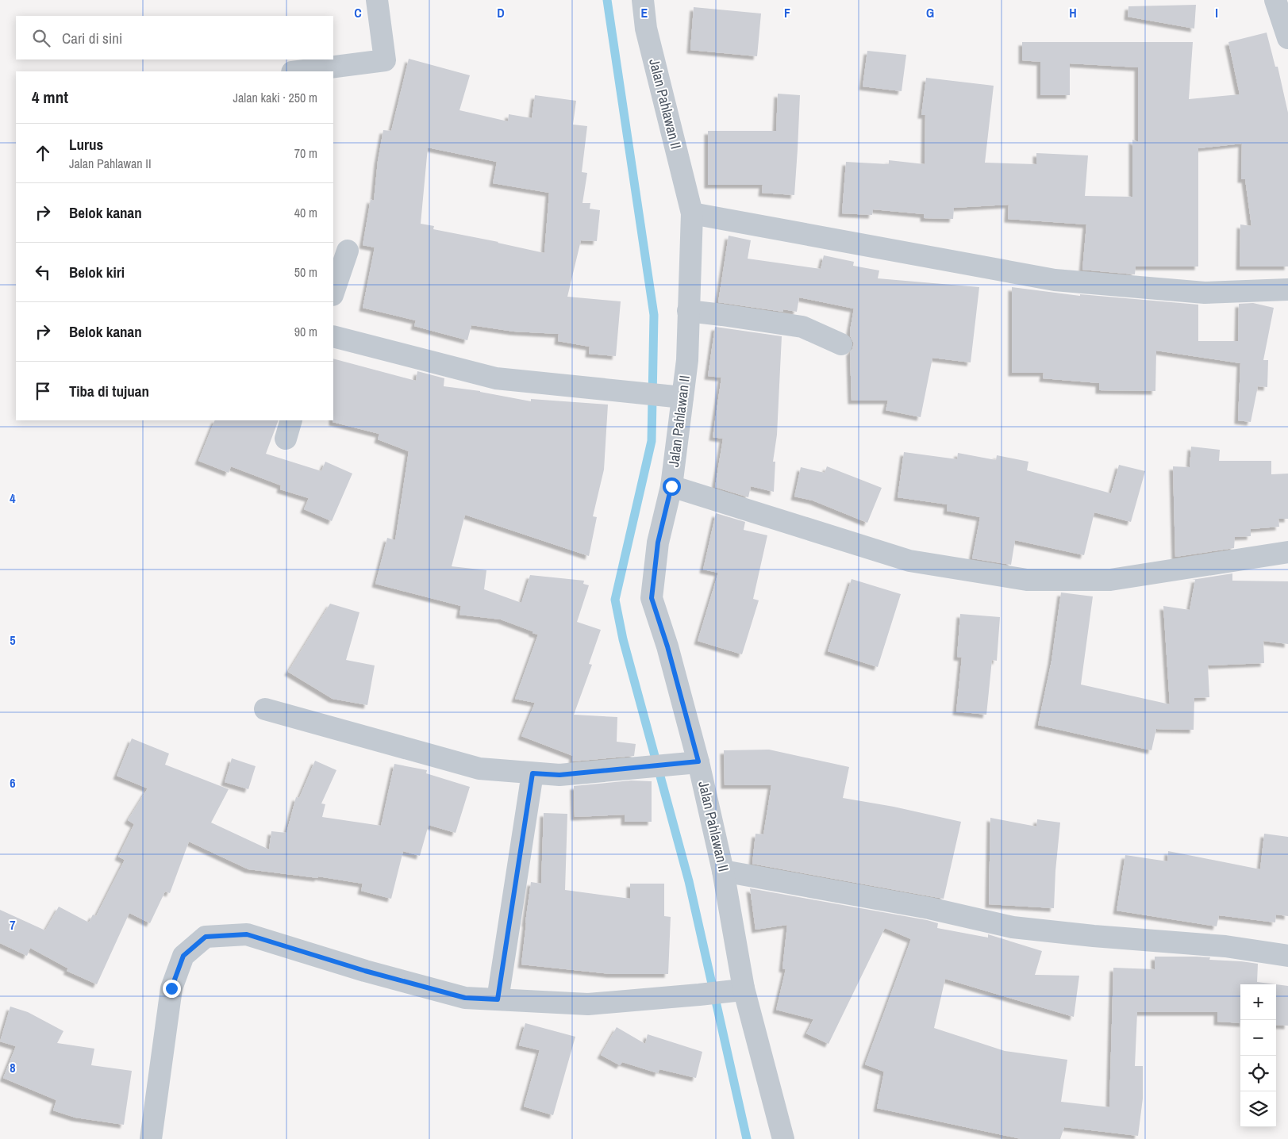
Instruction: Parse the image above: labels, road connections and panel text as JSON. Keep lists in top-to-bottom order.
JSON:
{
  "streets": {
    "street": ["Jalan Pahlawan II"]
  },
  "page": {
    "search": "Cari di sini",
    "heading": ["4 mnt", "Jalan kaki · 250 m"],
    "list": [
      ["Lurus", "Jalan Pahlawan II", "70 m"],
      ["Belok kanan", "40 m"],
      ["Belok kiri", "50 m"],
      ["Belok kanan", "90 m"],
      "Tiba di tujuan"
    ],
    "map_buttons": ["+", "−"]
  },
  "grid": {
    "columns": [
      "C",
      "D",
      "E",
      "F",
      "G",
      "H",
      "I"
    ],
    "rows": [
      "4",
      "5",
      "6",
      "7",
      "8"
    ]
  }
}
